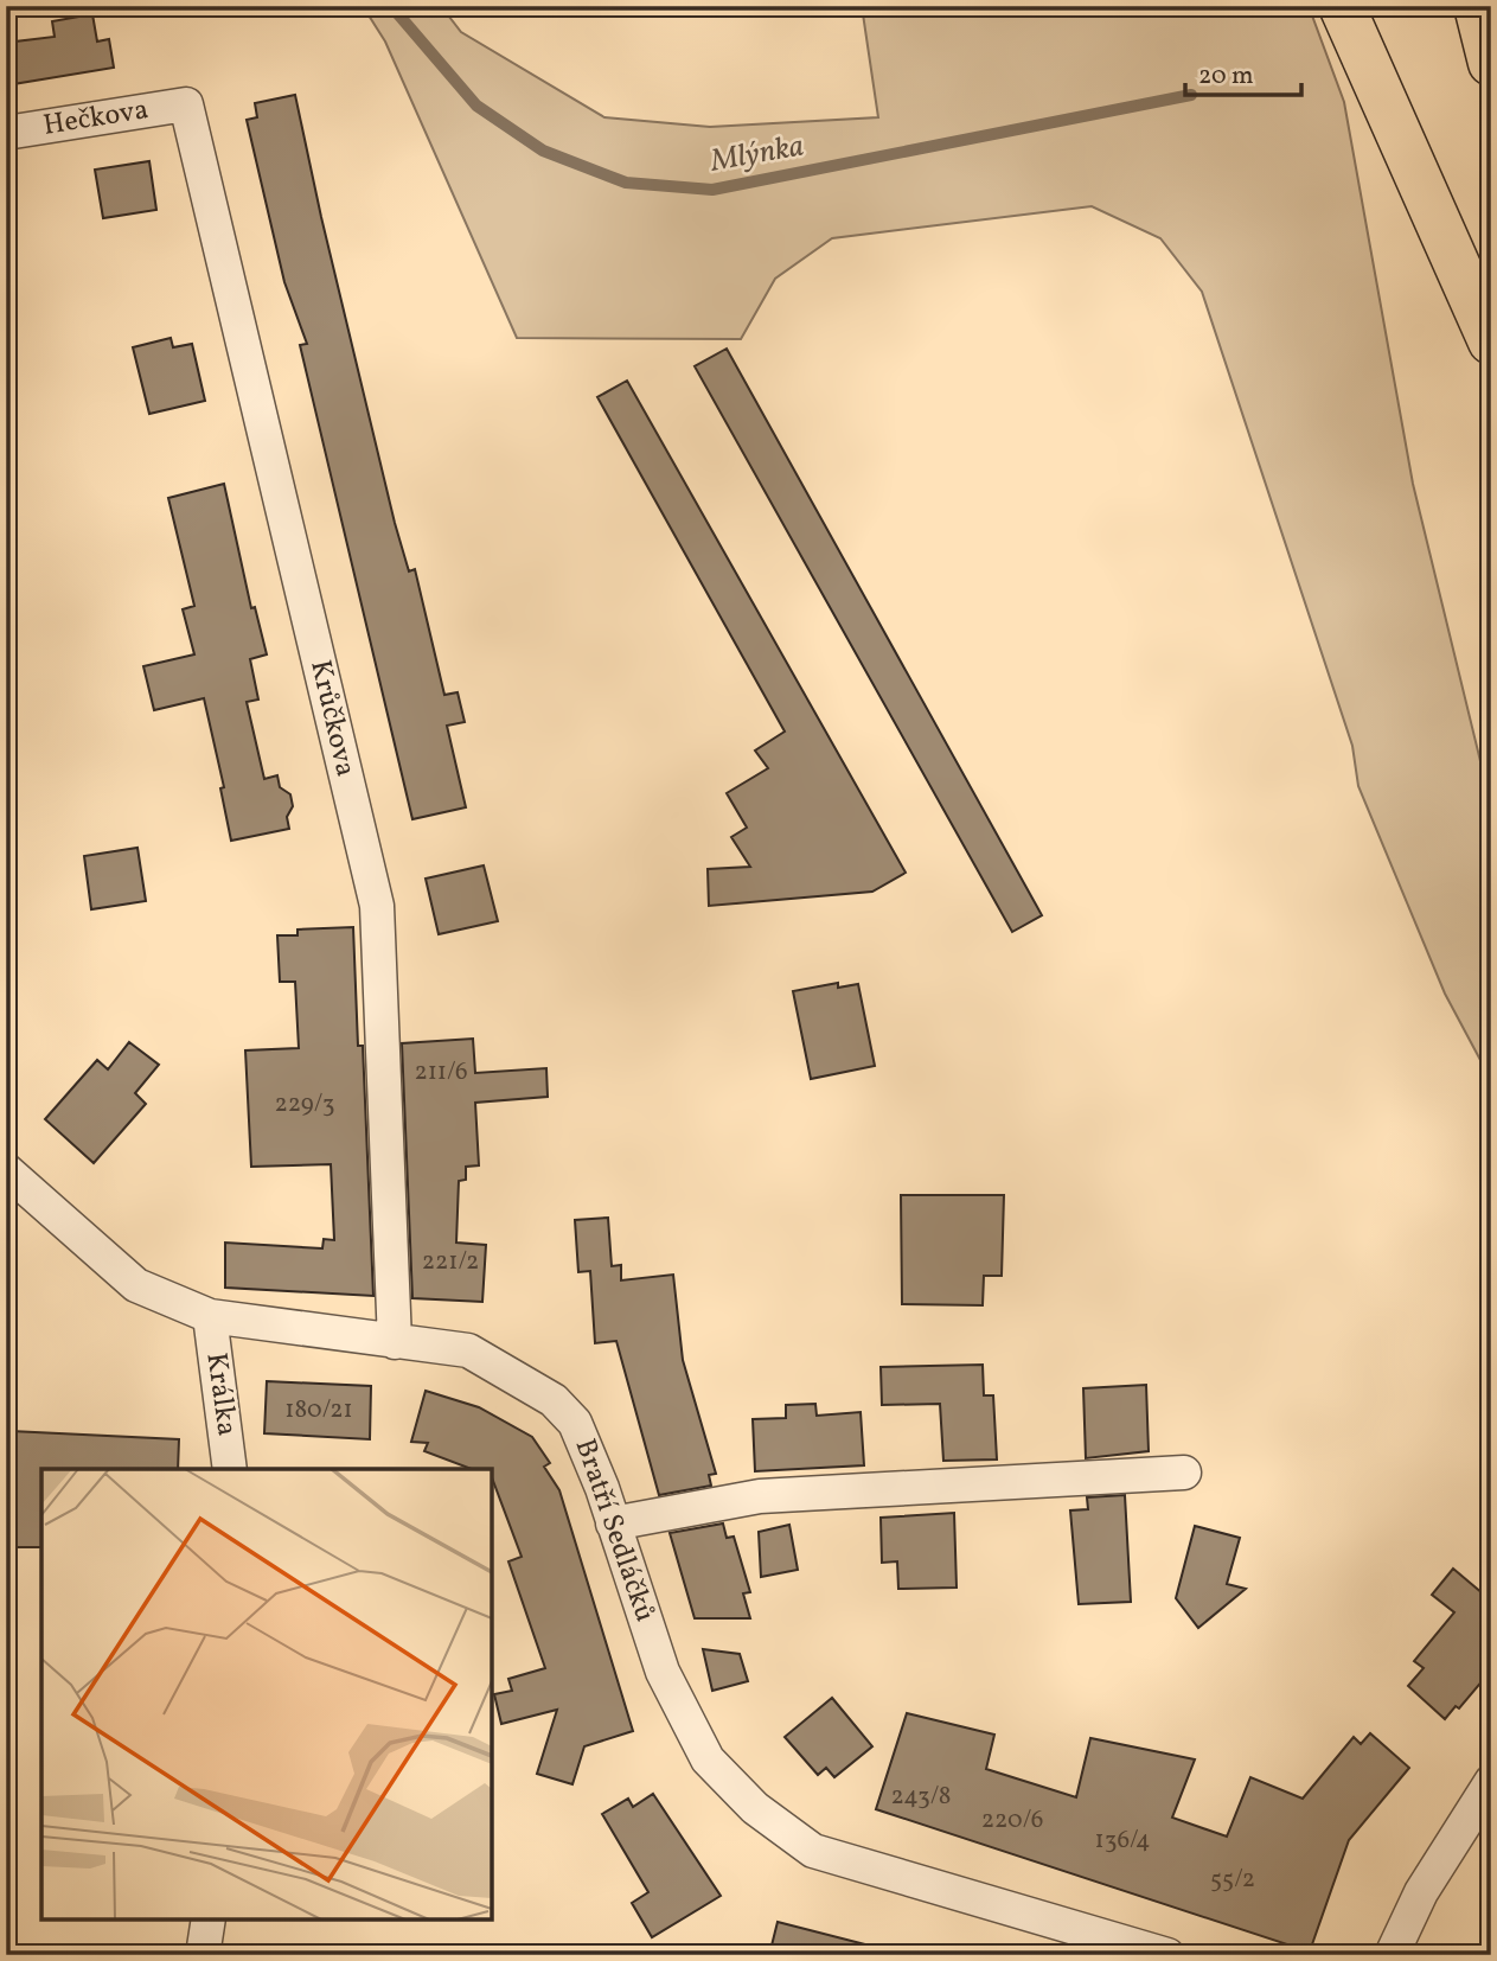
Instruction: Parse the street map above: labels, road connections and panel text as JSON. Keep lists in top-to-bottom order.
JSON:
{
  "streets": {
    "street": [
      "Hečkova",
      "Krůčkova",
      "Králka",
      "Bratří Sedláčků"
    ]
  },
  "crossings": [
    ["Hečkova", "Krůčkova"],
    ["Krůčkova", "Bratří Sedláčků"],
    ["Králka", "Bratří Sedláčků"]
  ],
  "water": ["Mlýnka"],
  "house_numbers": [
    "211/6",
    "229/3",
    "221/2",
    "180/21",
    "243/8",
    "220/6",
    "136/4",
    "55/2"
  ],
  "scale_bar": "20 m"
}
